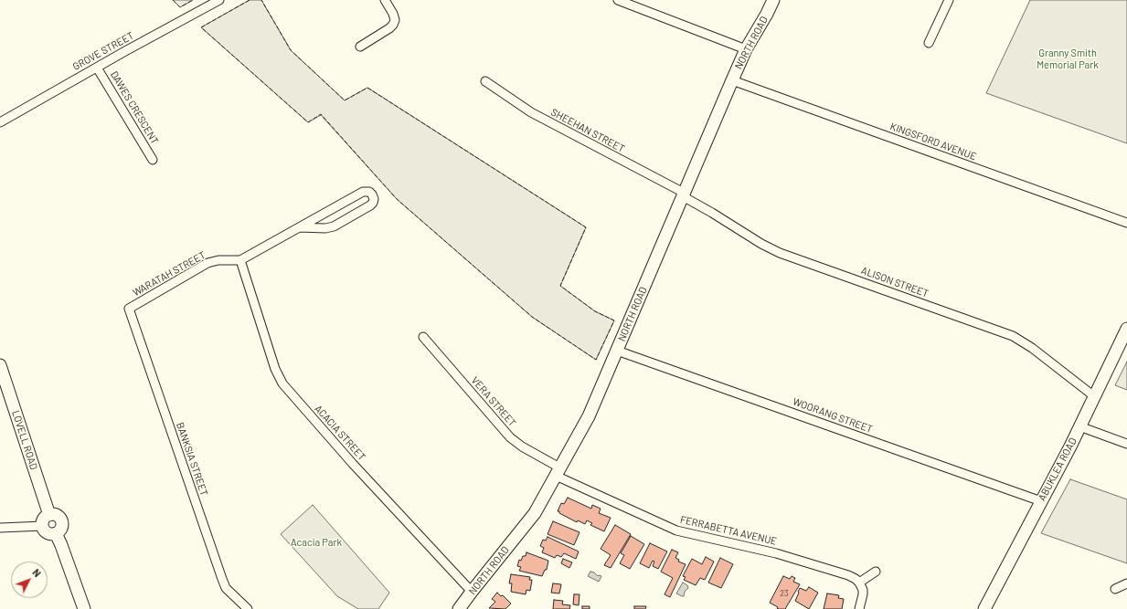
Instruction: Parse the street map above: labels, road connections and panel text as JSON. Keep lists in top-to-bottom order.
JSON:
{
  "streets": {
    "street": [
      "NORTH ROAD",
      "GROVE STREET",
      "DAWES CRESCENT",
      "SHEEHAN STREET",
      "KINGSFORD AVENUE",
      "WARATAH STREET",
      "ALISON STREET",
      "VERA STREET",
      "WOORANG STREET",
      "ACACIA STREET",
      "LOVELL ROAD",
      "BANKSIA STREET",
      "ABUKLEA ROAD",
      "FERRABETTA AVENUE"
    ]
  },
  "crossings": [
    ["NORTH ROAD", "SHEEHAN STREET"],
    ["NORTH ROAD", "KINGSFORD AVENUE"],
    ["NORTH ROAD", "ALISON STREET"],
    ["NORTH ROAD", "VERA STREET"],
    ["NORTH ROAD", "WOORANG STREET"],
    ["NORTH ROAD", "ACACIA STREET"],
    ["NORTH ROAD", "FERRABETTA AVENUE"],
    ["GROVE STREET", "DAWES CRESCENT"],
    ["SHEEHAN STREET", "ALISON STREET"],
    ["WARATAH STREET", "ACACIA STREET"],
    ["WARATAH STREET", "BANKSIA STREET"],
    ["ALISON STREET", "ABUKLEA ROAD"],
    ["VERA STREET", "FERRABETTA AVENUE"],
    ["WOORANG STREET", "ABUKLEA ROAD"]
  ],
  "parks": ["Granny Smith Memorial Park", "Acacia Park"],
  "house_numbers": ["23"],
  "north": "top right"
}
